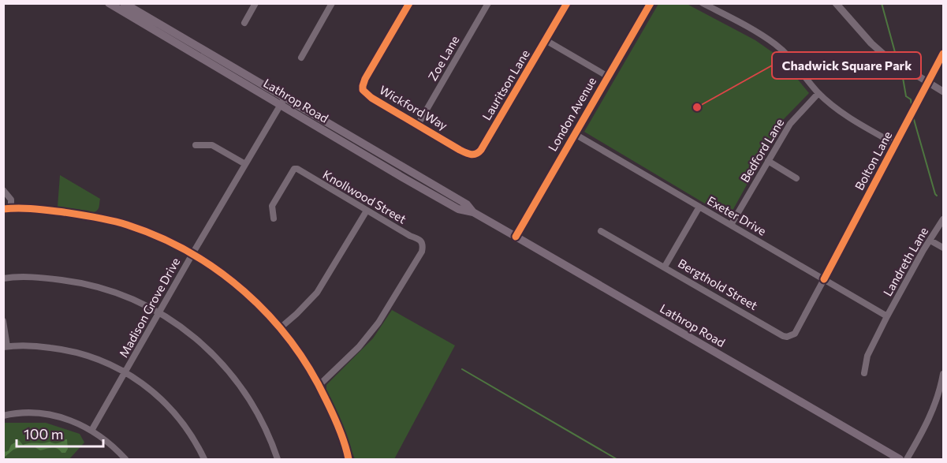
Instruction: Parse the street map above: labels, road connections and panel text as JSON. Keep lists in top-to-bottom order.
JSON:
{
  "streets": {
    "main road": ["Lathrop Road"],
    "street": [
      "Zoe Lane",
      "Lauritson Lane",
      "Wickford Way",
      "London Avenue",
      "Bedford Lane",
      "Bolton Lane",
      "Knollwood Street",
      "Exeter Drive",
      "Landreth Lane",
      "Bergthold Street",
      "Madison Grove Drive"
    ]
  },
  "crossings": [
    ["Zoe Lane", "Wickford Way"],
    ["Lauritson Lane", "Wickford Way"],
    ["Lathrop Road", "London Avenue"],
    ["Lathrop Road", "Madison Grove Drive"],
    ["London Avenue", "Exeter Drive"],
    ["Bedford Lane", "Exeter Drive"],
    ["Bolton Lane", "Exeter Drive"],
    ["Bolton Lane", "Bergthold Street"],
    ["Exeter Drive", "Landreth Lane"]
  ],
  "places": ["Chadwick Square Park"],
  "scale_bar": "100 m"
}
